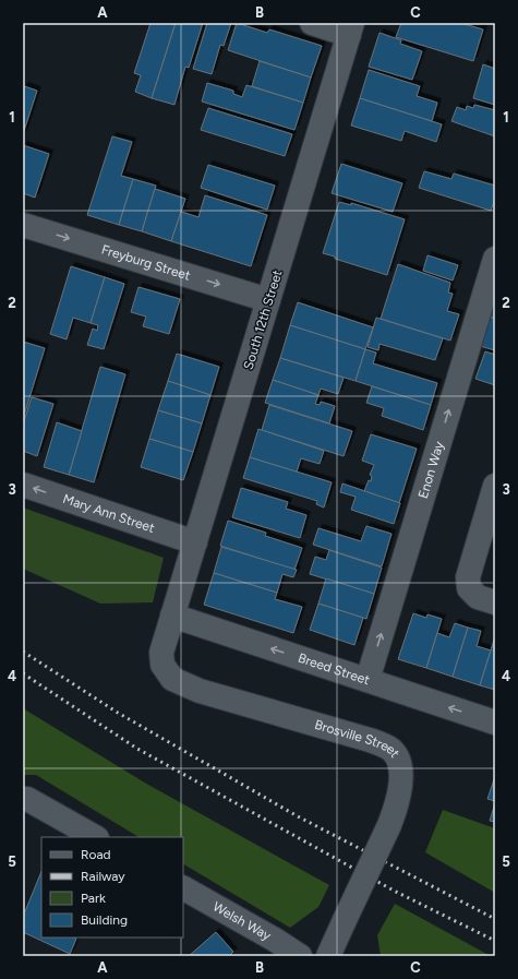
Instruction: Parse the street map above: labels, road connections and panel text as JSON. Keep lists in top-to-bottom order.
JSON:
{
  "streets": {
    "street": [
      "Freyburg Street",
      "South 12th Street",
      "Enon Way",
      "Mary Ann Street",
      "Breed Street",
      "Brosville Street",
      "Welsh Way"
    ]
  },
  "crossings": [
    ["Freyburg Street", "South 12th Street"],
    ["South 12th Street", "Mary Ann Street"],
    ["South 12th Street", "Breed Street"],
    ["South 12th Street", "Brosville Street"],
    ["Enon Way", "Breed Street"],
    ["Breed Street", "Brosville Street"]
  ],
  "one_way": [
    "Freyburg Street",
    "Enon Way",
    "Mary Ann Street",
    "Breed Street"
  ],
  "legend": [
    "Road",
    "Railway",
    "Park",
    "Building"
  ],
  "grid": {
    "columns": ["A", "B", "C"],
    "rows": [
      "1",
      "2",
      "3",
      "4",
      "5"
    ]
  }
}
